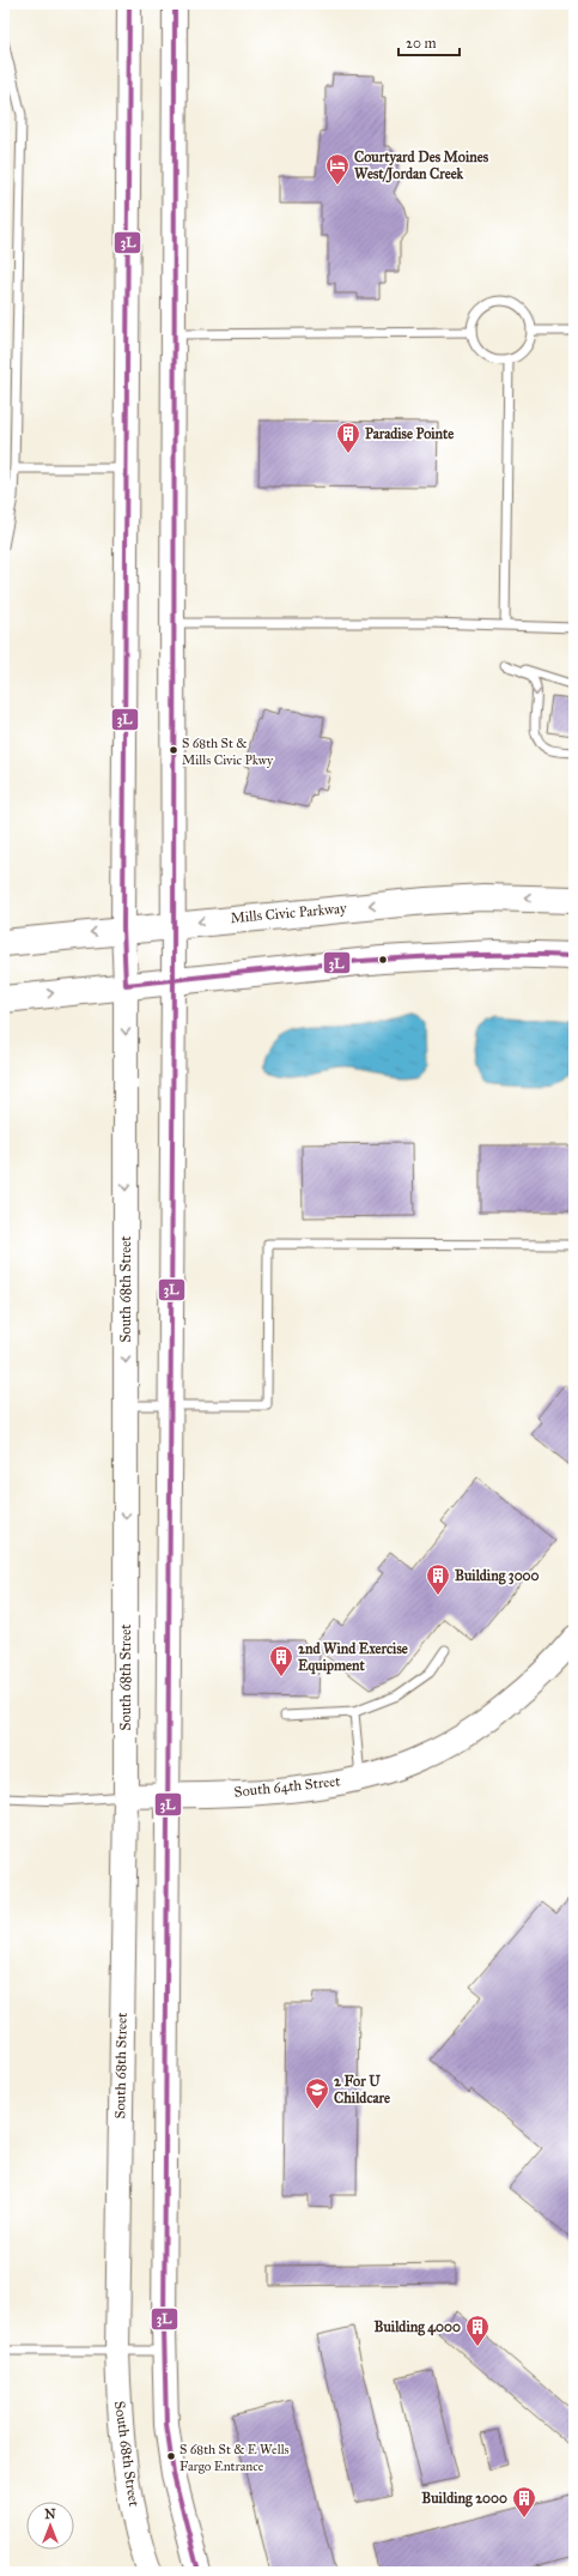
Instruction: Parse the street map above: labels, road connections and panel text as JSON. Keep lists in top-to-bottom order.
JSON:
{
  "streets": {
    "main road": ["Mills Civic Parkway"],
    "street": ["South 68th Street", "South 64th Street"]
  },
  "crossings": [
    ["Mills Civic Parkway", "South 68th Street"],
    ["South 68th Street", "South 64th Street"]
  ],
  "places": {
    "hotel": ["Courtyard Des Moines West/Jordan Creek"],
    "building": [
      "Paradise Pointe",
      "Building 3000",
      "2nd Wind Exercise Equipment",
      "Building 4000",
      "Building 2000"
    ],
    "other": ["S 68th St & Mills Civic Pkwy", "S 68th St & E Wells Fargo Entrance"],
    "school or university": ["2 For U Childcare"]
  },
  "lines": ["transit line 3L"],
  "scale_bar": "20 m",
  "north": "top"
}
